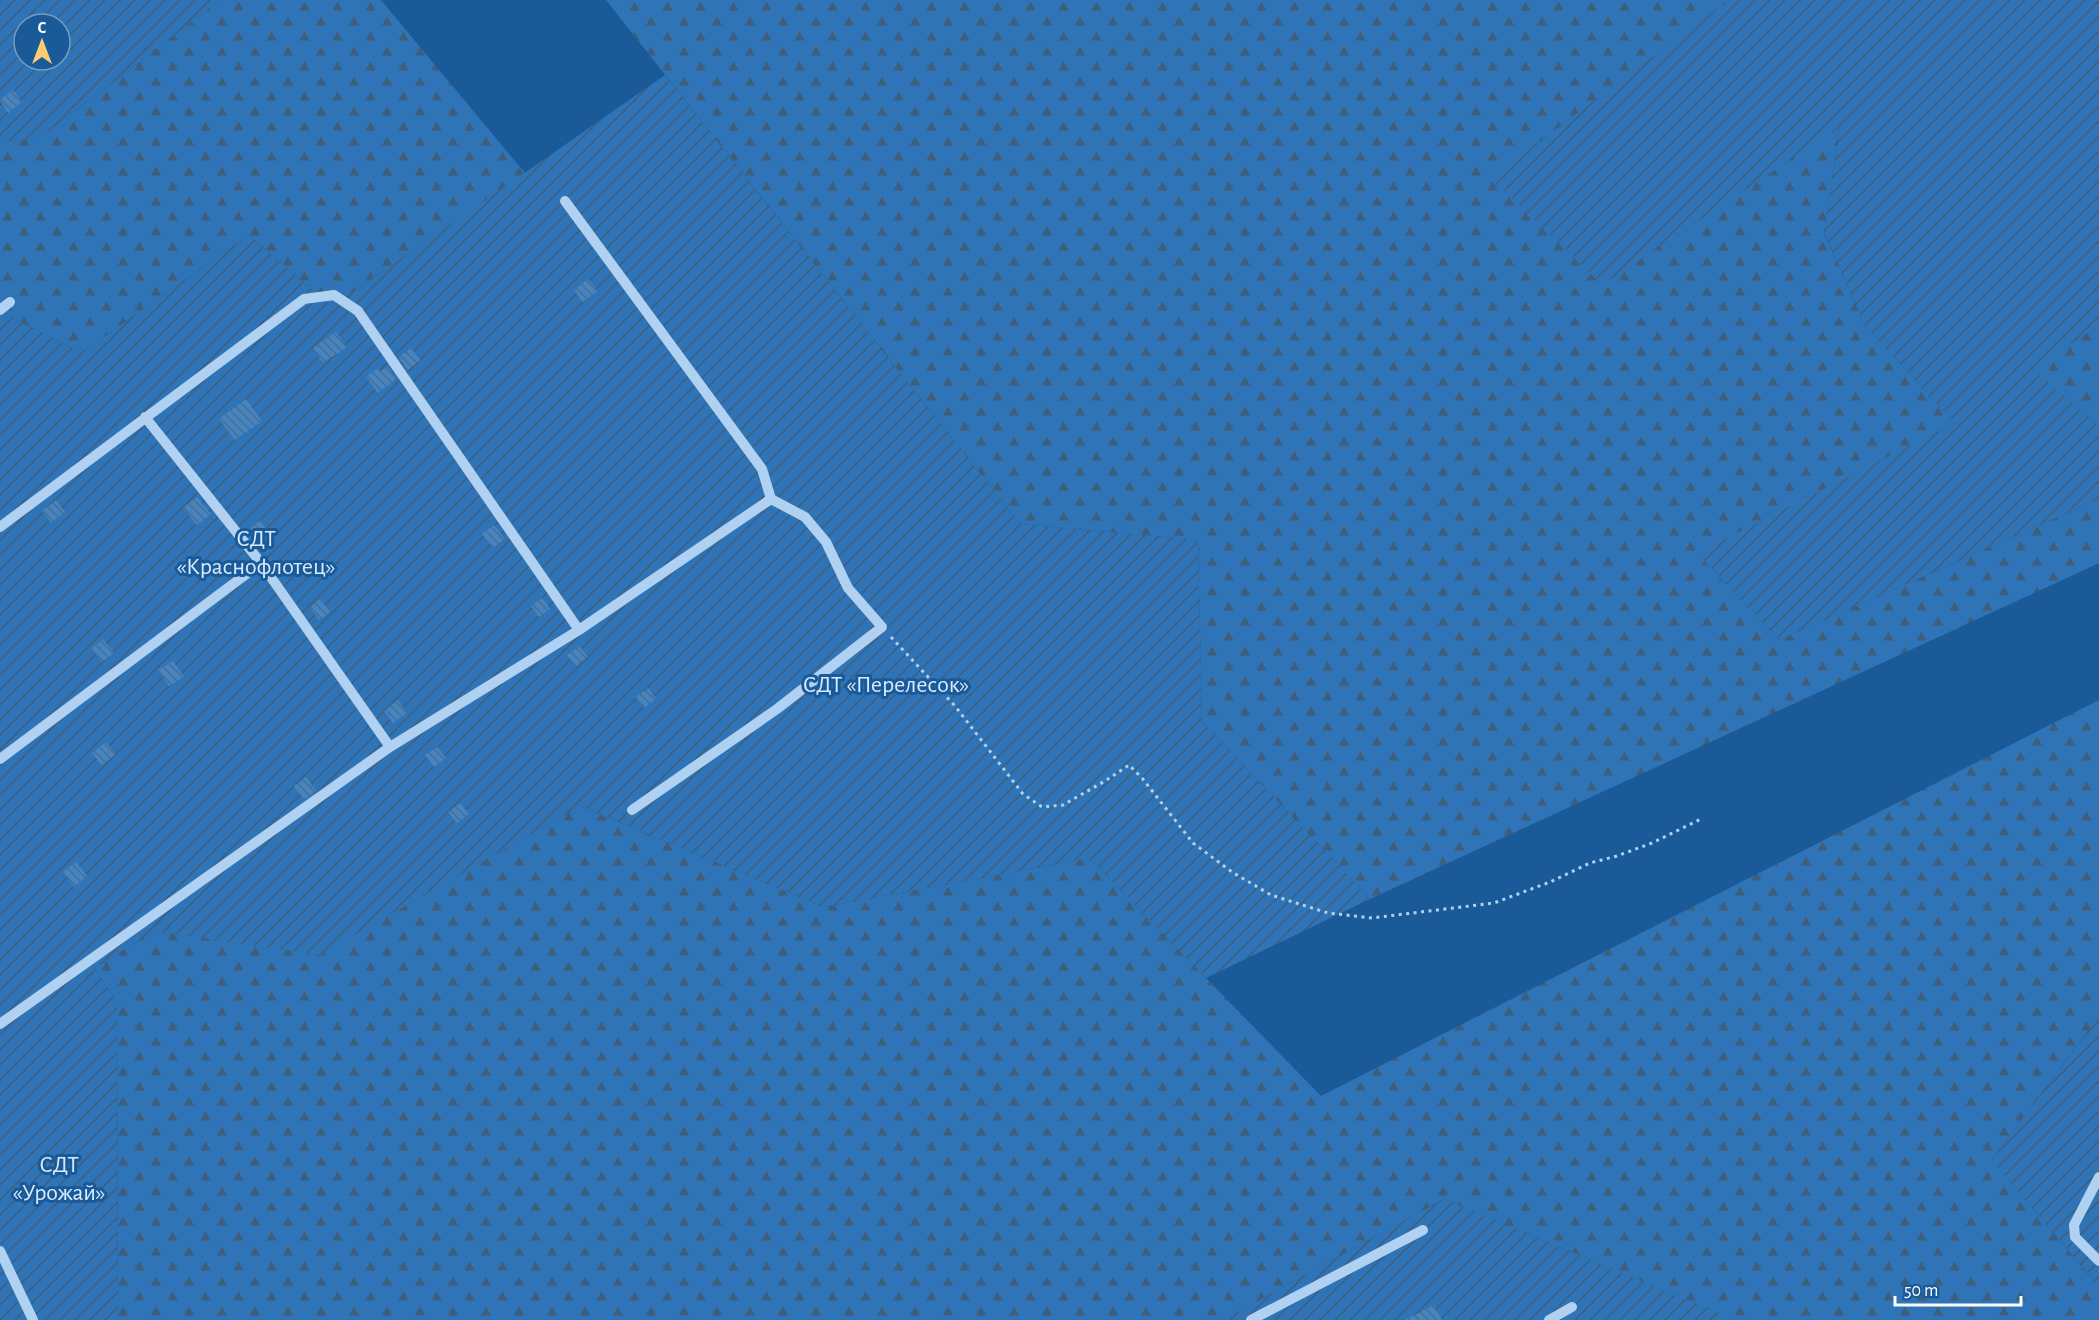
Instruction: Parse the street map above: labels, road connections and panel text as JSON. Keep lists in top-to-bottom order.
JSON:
{
  "parks": ["СДТ «Краснофлотец»", "СДТ «Перелесок»", "СДТ «Урожай»"],
  "scale_bar": "50 m",
  "north": "top"
}
